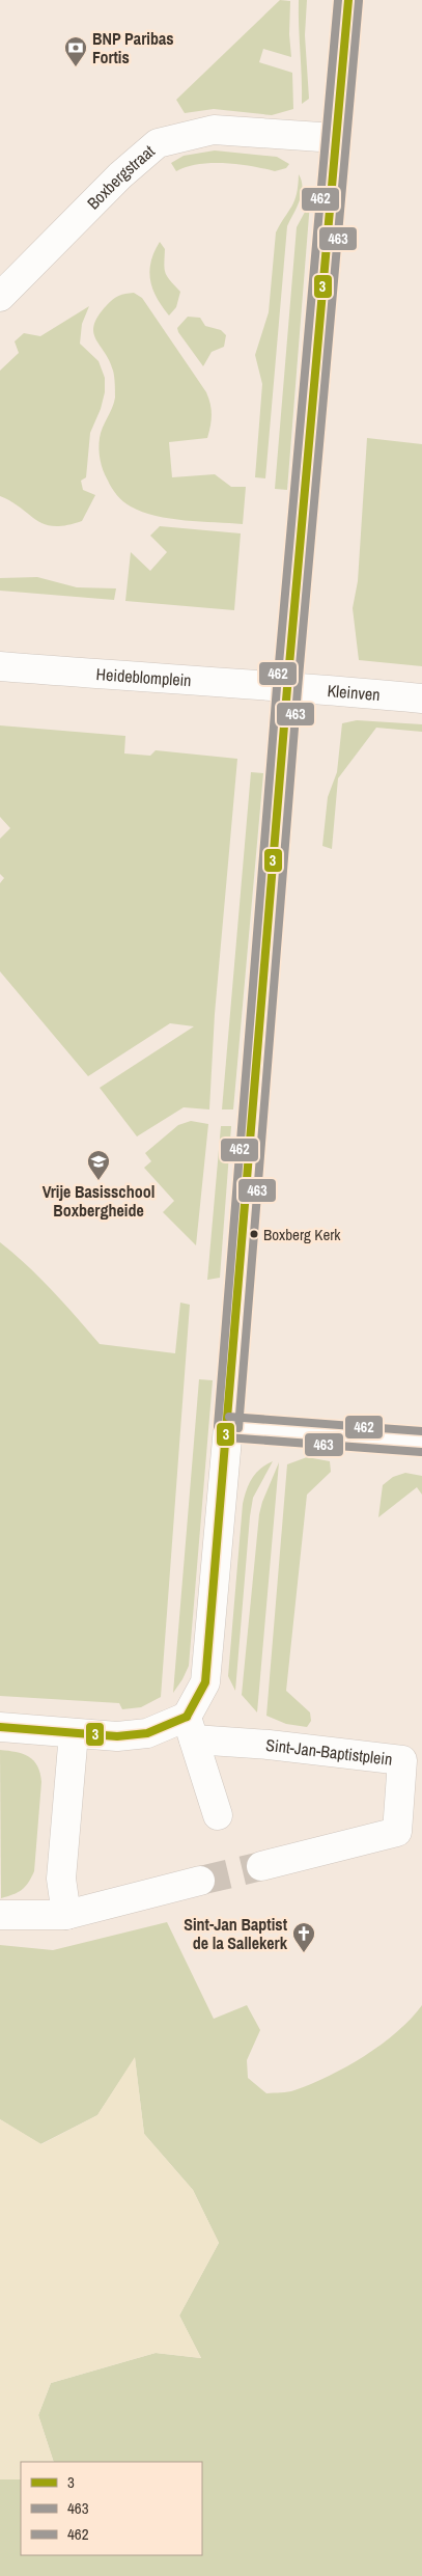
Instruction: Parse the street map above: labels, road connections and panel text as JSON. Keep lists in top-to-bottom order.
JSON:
{
  "streets": {
    "street": [
      "Boxbergstraat",
      "Heideblomplein",
      "Kleinven",
      "Sint-Jan-Baptistplein"
    ]
  },
  "crossings": [
    ["Heideblomplein", "Kleinven"]
  ],
  "places": {
    "bank": ["BNP Paribas Fortis"],
    "school or university": ["Vrije Basisschool Boxbergheide"],
    "other": ["Boxberg Kerk"],
    "church": ["Sint-Jan Baptist de la Sallekerk"]
  },
  "lines": ["transit line 3", "transit line 462", "transit line 463"],
  "legend": ["3", "463", "462"]
}
